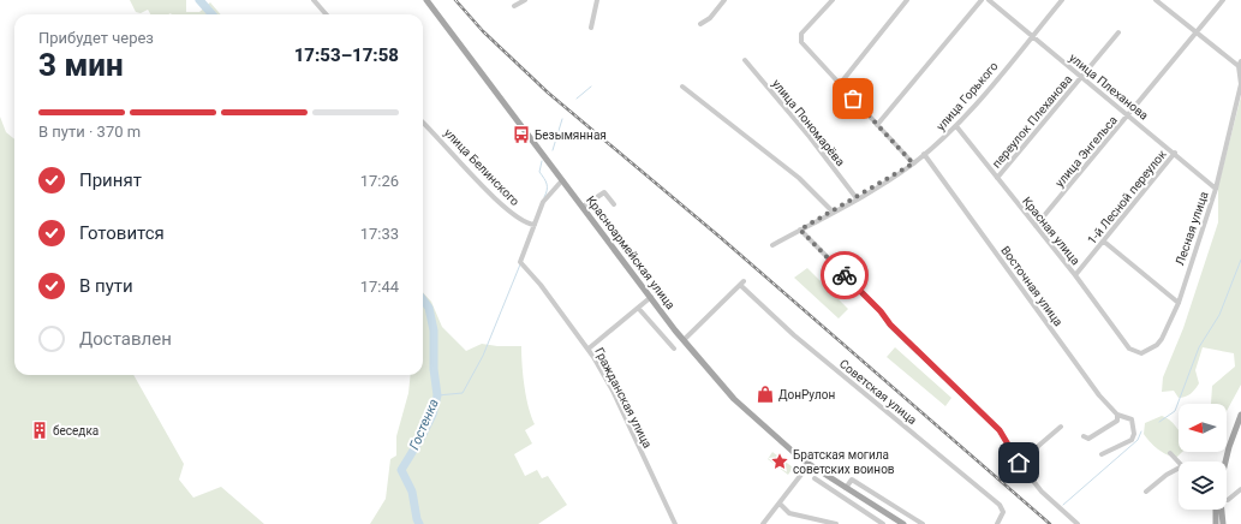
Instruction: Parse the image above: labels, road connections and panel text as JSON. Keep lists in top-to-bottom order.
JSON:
{
  "streets": {
    "main road": ["Красноармейская улица"],
    "street": [
      "улица Плеханова",
      "улица Горького",
      "переулок Плеханова",
      "улица Пономарёва",
      "улица Энгельса",
      "улица Белинского",
      "1-й Лесной переулок",
      "Лесная улица",
      "Красная улица",
      "Восточная улица",
      "Советская улица",
      "Гражданская улица"
    ]
  },
  "crossings": [
    ["улица Плеханова", "улица Горького"],
    ["улица Плеханова", "переулок Плеханова"],
    ["улица Плеханова", "улица Энгельса"],
    ["улица Плеханова", "1-й Лесной переулок"],
    ["улица Плеханова", "Лесная улица"],
    ["улица Горького", "улица Пономарёва"],
    ["улица Горького", "Красная улица"],
    ["улица Горького", "Восточная улица"],
    ["переулок Плеханова", "Красная улица"],
    ["улица Энгельса", "Красная улица"],
    ["улица Белинского", "Гражданская улица"],
    ["1-й Лесной переулок", "Красная улица"],
    ["Лесная улица", "Красная улица"],
    ["Красноармейская улица", "Советская улица"]
  ],
  "water": ["Гостенка"],
  "places": {
    "bus stop": ["Безымянная"],
    "shop": ["ДонРулон"],
    "building": ["беседка"],
    "place": ["Братская могила советских воинов"]
  },
  "north": "left",
  "page": {
    "heading": ["3 мин", "Прибудет через", "17:53–17:58"],
    "bar": "В пути · 370 m",
    "list": [
      ["Принят", "17:26"],
      ["Готовится", "17:33"],
      ["В пути", "17:44"],
      "Доставлен"
    ]
  }
}
